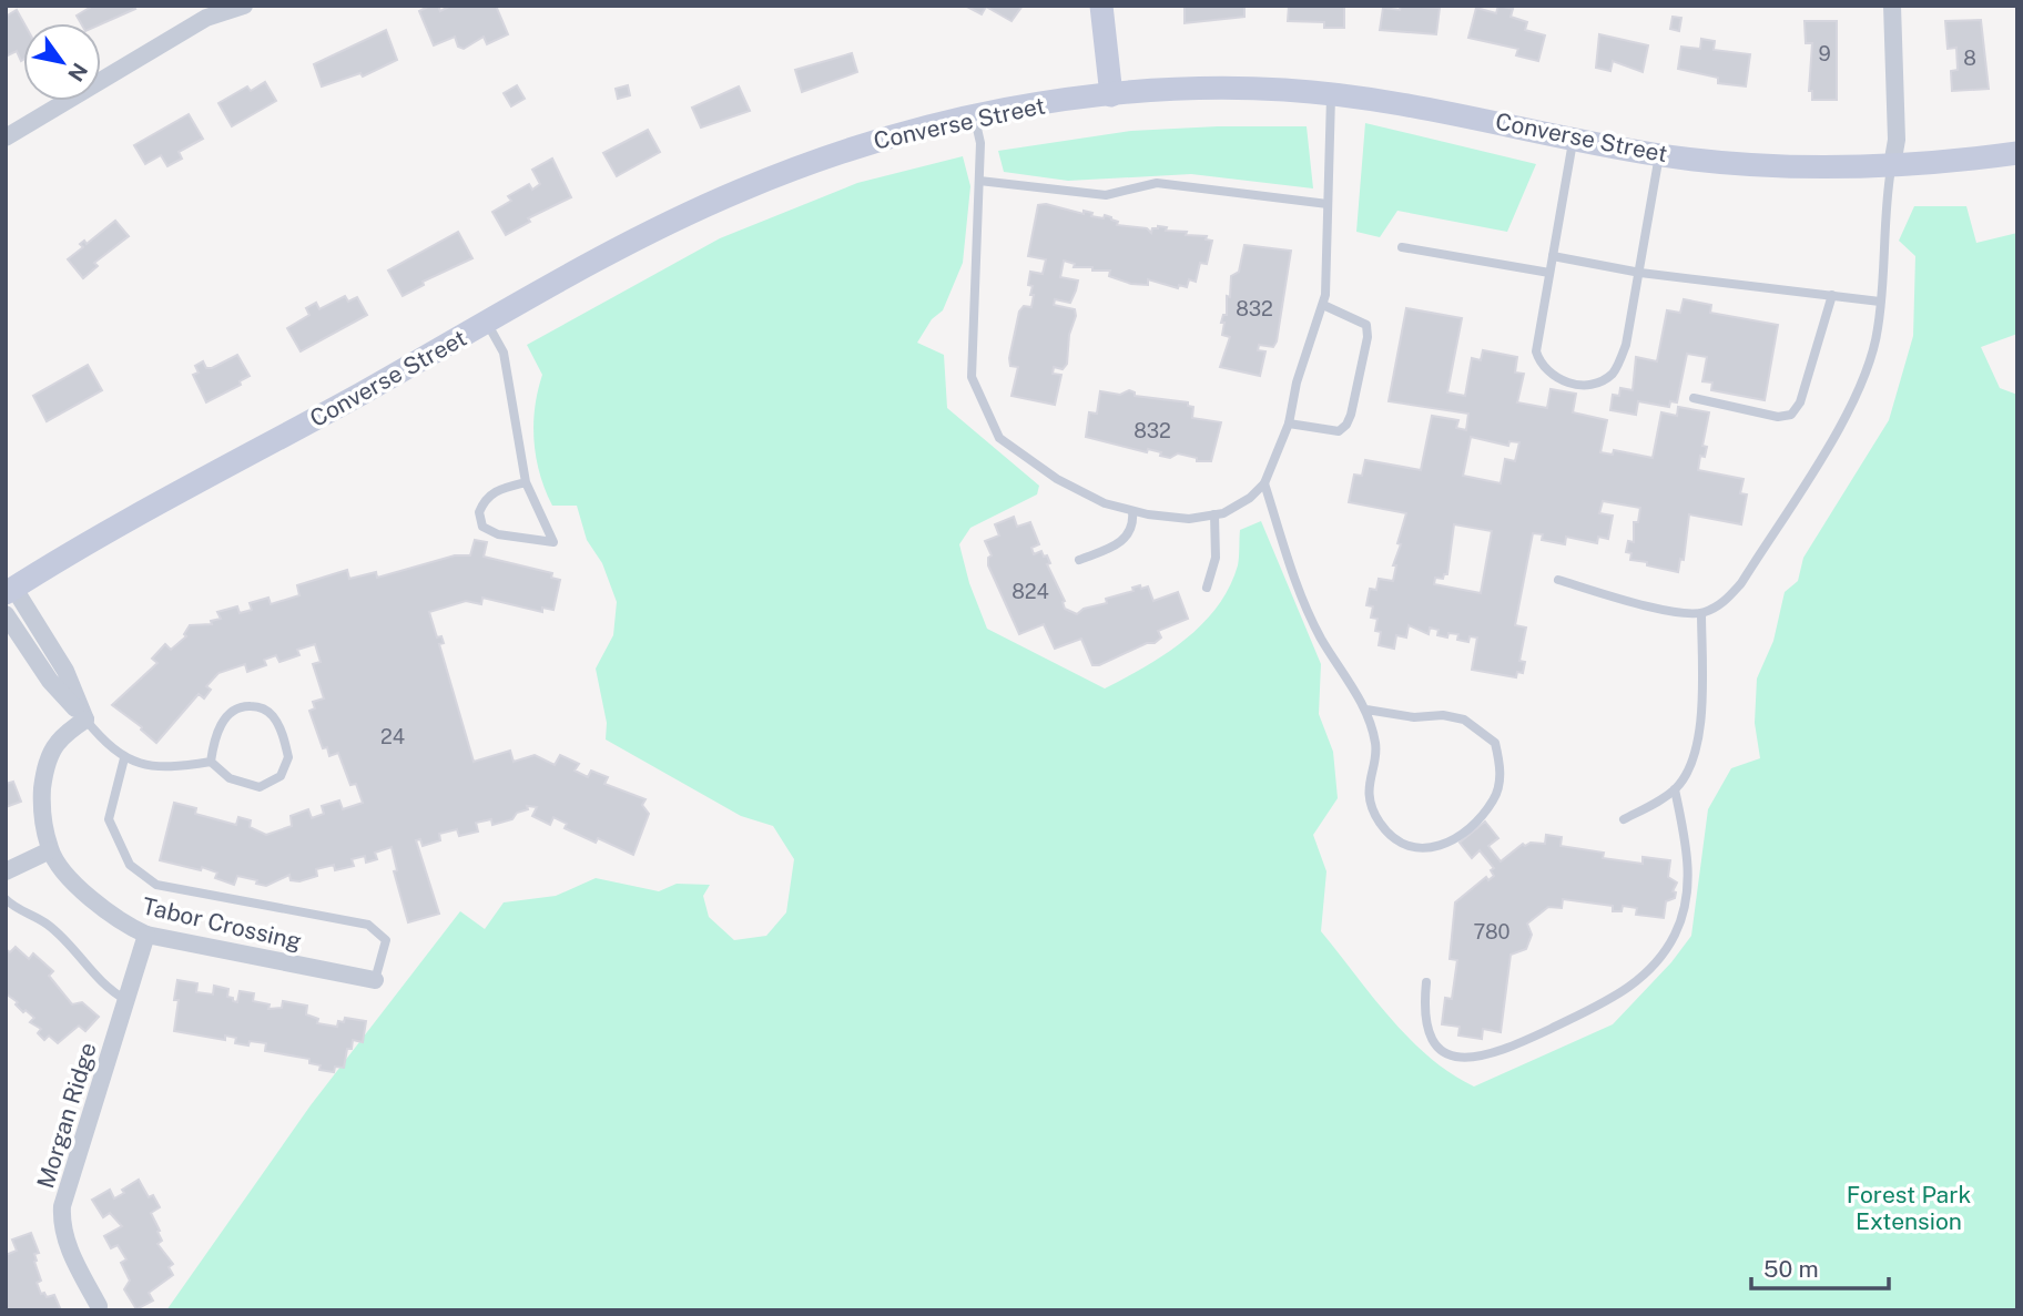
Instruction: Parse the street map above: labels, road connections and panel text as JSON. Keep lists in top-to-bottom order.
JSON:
{
  "streets": {
    "main road": ["Converse Street"],
    "street": ["Tabor Crossing", "Morgan Ridge"]
  },
  "crossings": [
    ["Tabor Crossing", "Morgan Ridge"]
  ],
  "parks": ["Forest Park Extension"],
  "house_numbers": [
    "9",
    "8",
    "832",
    "832",
    "824",
    "24",
    "780"
  ],
  "scale_bar": "50 m",
  "north": "bottom right"
}
